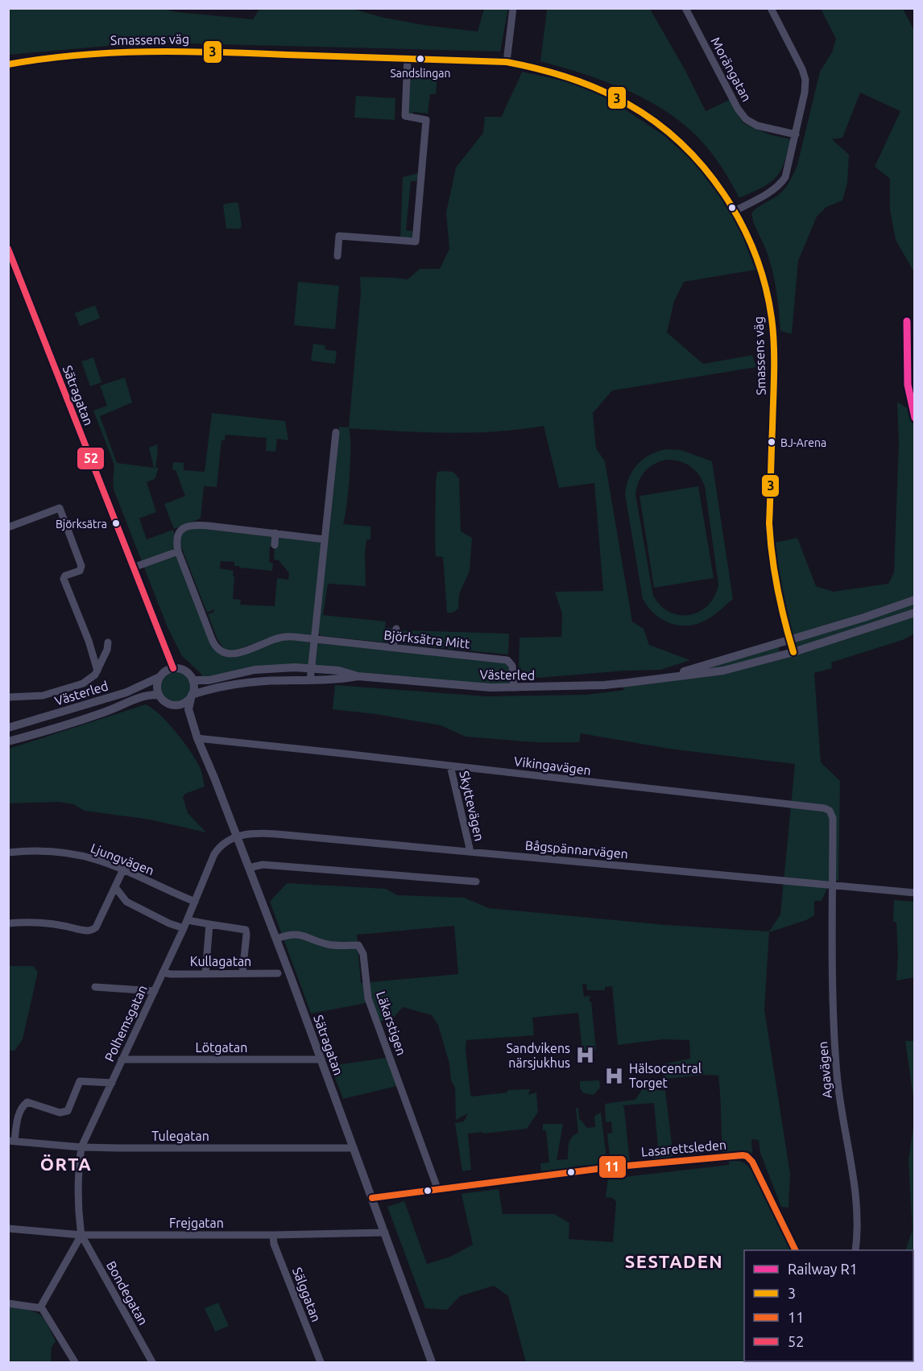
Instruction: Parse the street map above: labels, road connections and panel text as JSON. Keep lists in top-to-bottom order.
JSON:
{
  "streets": {
    "street": [
      "Smassens väg",
      "Morängatan",
      "Sätragatan",
      "Björksätra Mitt",
      "Västerled",
      "Vikingavägen",
      "Skyttevägen",
      "Bågspännarvägen",
      "Ljungvägen",
      "Kullagatan",
      "Polhemsgatan",
      "Läkarstigen",
      "Lötgatan",
      "Agavägen",
      "Tulegatan",
      "Lasarettsleden",
      "Frejgatan",
      "Bondegatan",
      "Sälggatan"
    ]
  },
  "crossings": [
    ["Smassens väg", "Västerled"],
    ["Sätragatan", "Västerled"],
    ["Sätragatan", "Vikingavägen"],
    ["Sätragatan", "Bågspännarvägen"],
    ["Sätragatan", "Polhemsgatan"],
    ["Sätragatan", "Läkarstigen"],
    ["Sätragatan", "Lötgatan"],
    ["Sätragatan", "Tulegatan"],
    ["Sätragatan", "Lasarettsleden"],
    ["Sätragatan", "Frejgatan"],
    ["Björksätra Mitt", "Västerled"],
    ["Vikingavägen", "Skyttevägen"],
    ["Vikingavägen", "Bågspännarvägen"],
    ["Vikingavägen", "Agavägen"],
    ["Skyttevägen", "Bågspännarvägen"],
    ["Bågspännarvägen", "Polhemsgatan"],
    ["Bågspännarvägen", "Agavägen"],
    ["Ljungvägen", "Polhemsgatan"],
    ["Kullagatan", "Polhemsgatan"],
    ["Polhemsgatan", "Lötgatan"],
    ["Polhemsgatan", "Tulegatan"],
    ["Polhemsgatan", "Frejgatan"],
    ["Polhemsgatan", "Bondegatan"],
    ["Läkarstigen", "Lasarettsleden"],
    ["Frejgatan", "Bondegatan"],
    ["Frejgatan", "Sälggatan"]
  ],
  "districts": ["ÖRTA", "SESTADEN"],
  "places": {
    "other": ["Sandslingan", "BJ-Arena", "Björksätra"],
    "hospital": ["Sandvikens närsjukhus", "Hälsocentral Torget"]
  },
  "lines": [
    "transit line 3",
    "transit line 52",
    "rail line R1",
    "transit line 11"
  ],
  "legend": [
    "Railway R1",
    "3",
    "11",
    "52"
  ]
}
